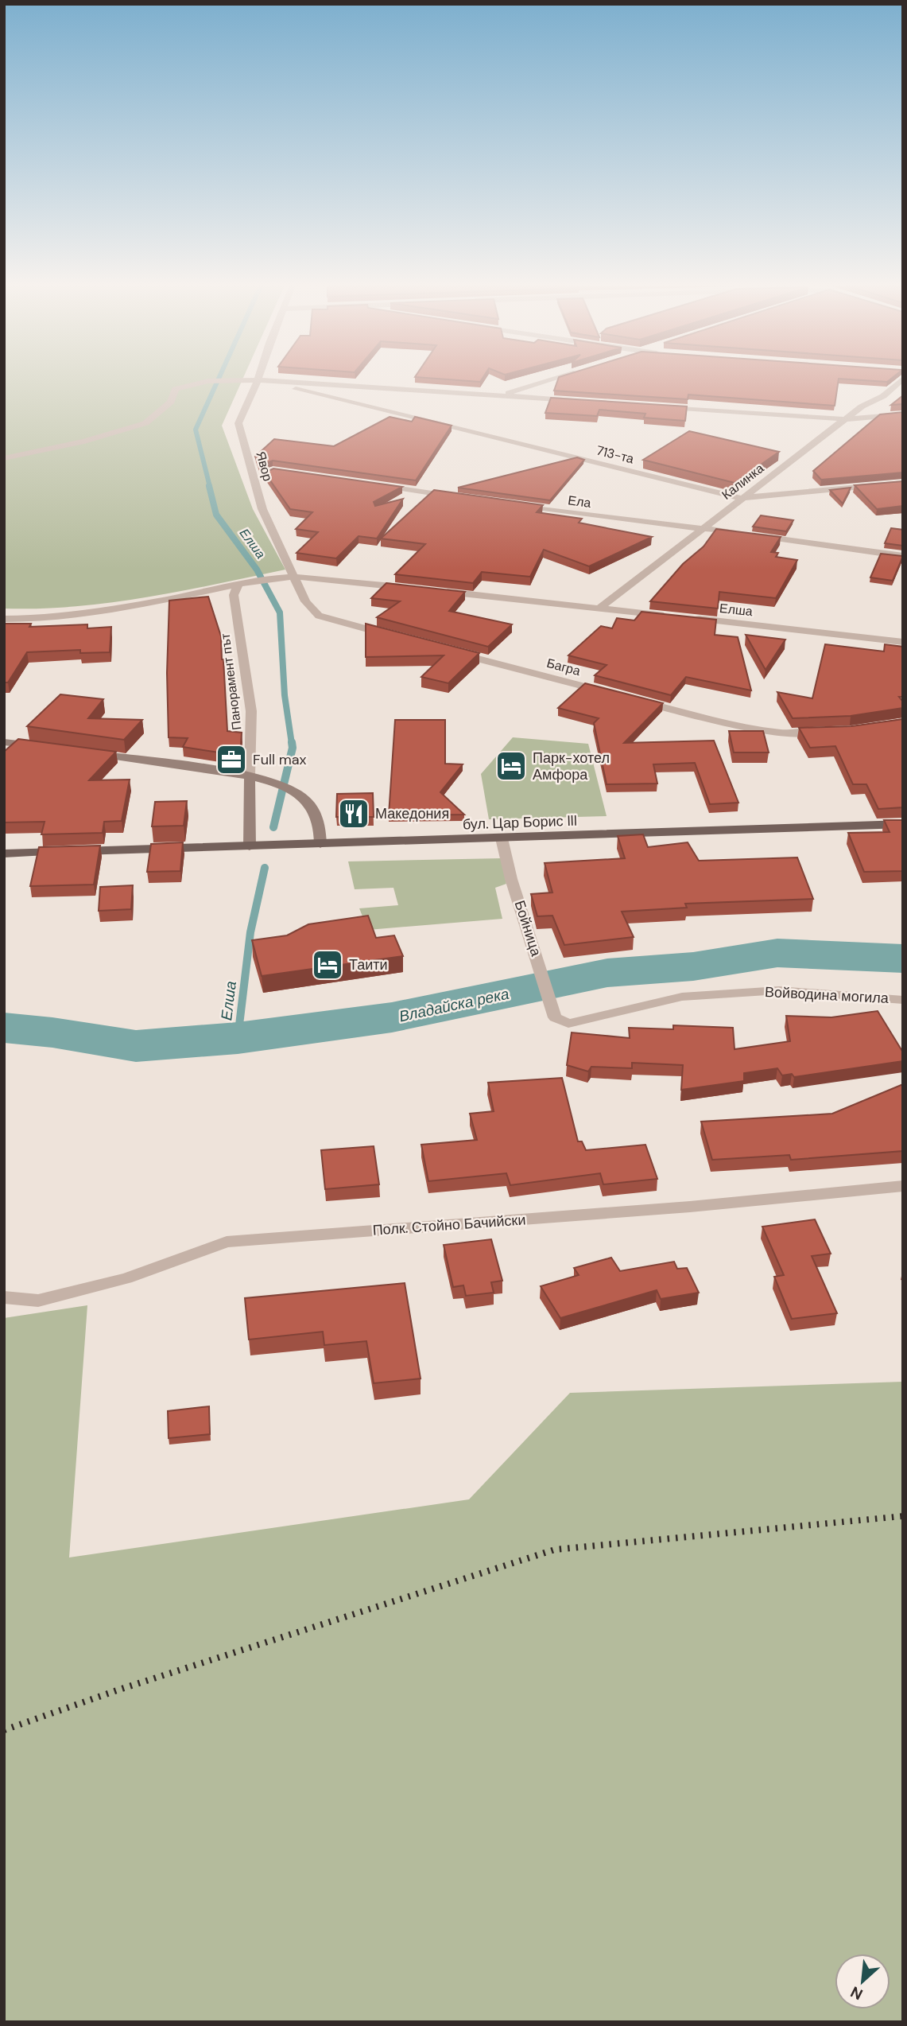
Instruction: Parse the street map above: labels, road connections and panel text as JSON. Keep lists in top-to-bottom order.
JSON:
{
  "streets": {
    "main road": ["Панорамент път", "бул. Цар Борис III"],
    "street": [
      "713-та",
      "Явор",
      "Калинка",
      "Ела",
      "Елша",
      "Багра",
      "Бойница",
      "Войводина могила",
      "Полк. Стойно Бачийски"
    ]
  },
  "crossings": [
    ["713-та", "Явор"],
    ["713-та", "Калинка"],
    ["Калинка", "Ела"],
    ["Калинка", "Елша"],
    ["Панорамент път", "бул. Цар Борис III"],
    ["бул. Цар Борис III", "Бойница"],
    ["Бойница", "Войводина могила"]
  ],
  "water": ["Елша", "Владайска река"],
  "places": {
    "office": ["Full max"],
    "hotel": ["Парк-хотел Амфора", "Таити"],
    "restaurant": ["Македония"]
  },
  "north": "bottom left"
}
